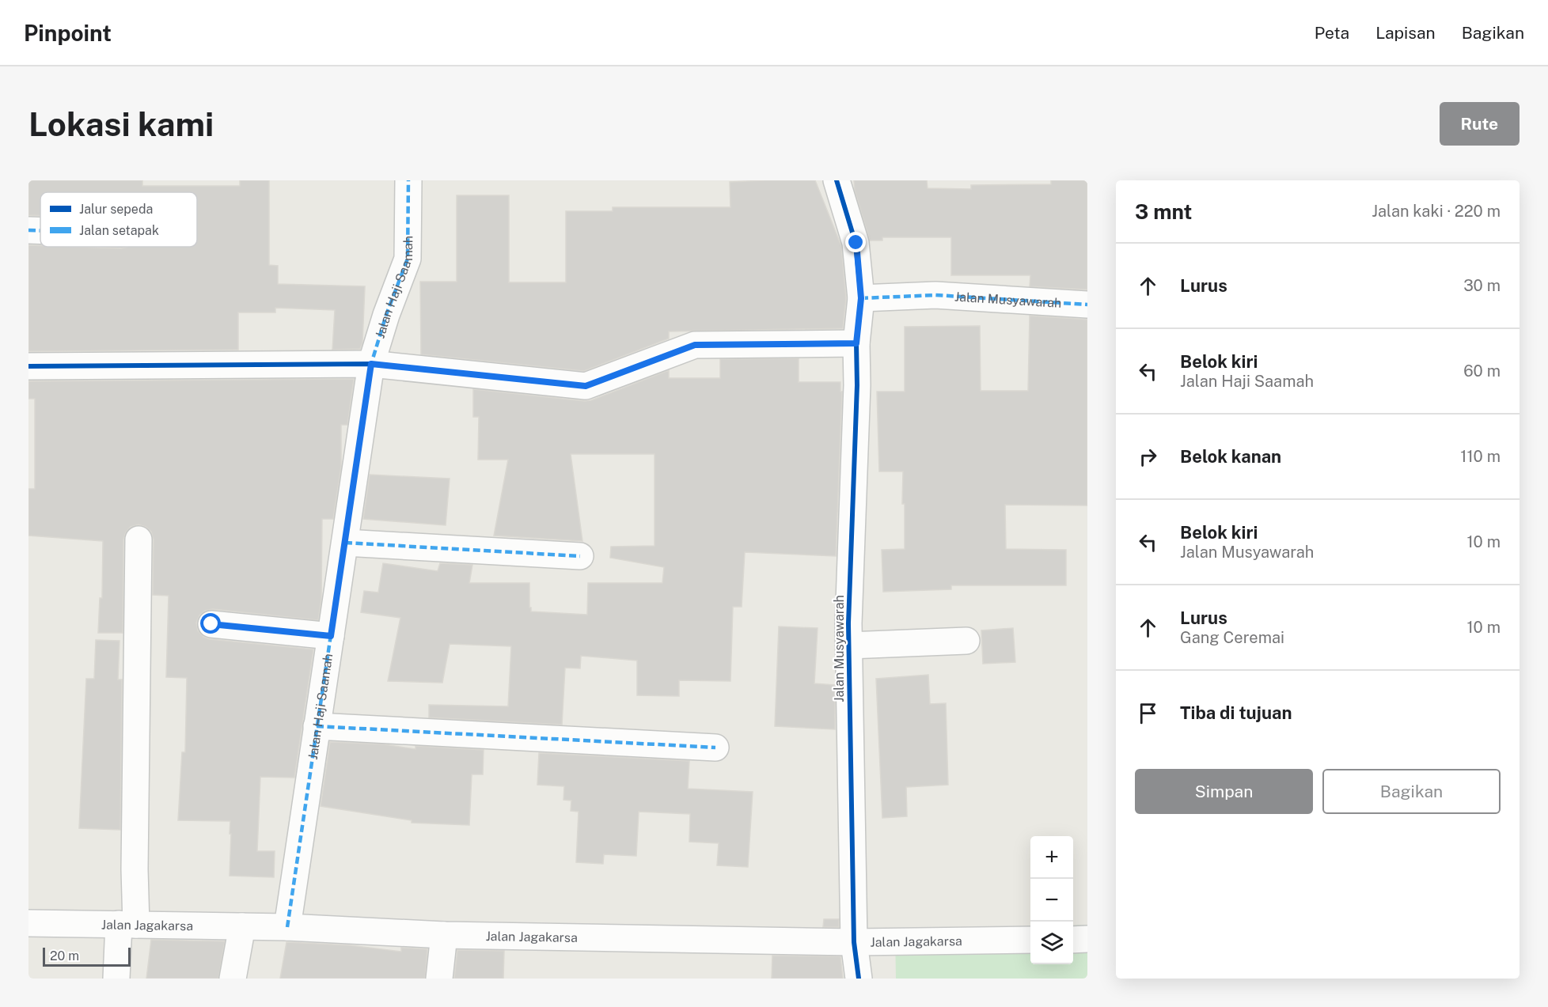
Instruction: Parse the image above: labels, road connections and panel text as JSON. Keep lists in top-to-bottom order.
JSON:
{
  "streets": {
    "street": ["Jalan Haji Saamah", "Jalan Musyawarah", "Jalan Jagakarsa"]
  },
  "crossings": [
    ["Jalan Haji Saamah", "Jalan Jagakarsa"],
    ["Jalan Musyawarah", "Jalan Jagakarsa"]
  ],
  "legend": ["Jalur sepeda", "Jalan setapak"],
  "scale_bar": "20 m",
  "page": {
    "header": "Pinpoint",
    "nav": ["Peta", "Lapisan", "Bagikan"],
    "buttons": [
      "Rute",
      ["Simpan", "Bagikan"]
    ],
    "title": "Lokasi kami",
    "heading": ["3 mnt", "Jalan kaki · 220 m"],
    "list": [
      ["Lurus", "30 m"],
      ["Belok kiri", "Jalan Haji Saamah", "60 m"],
      ["Belok kanan", "110 m"],
      ["Belok kiri", "Jalan Musyawarah", "10 m"],
      ["Lurus", "Gang Ceremai", "10 m"],
      "Tiba di tujuan"
    ],
    "map_buttons": ["+", "−"],
    "scale": "20 m"
  }
}
